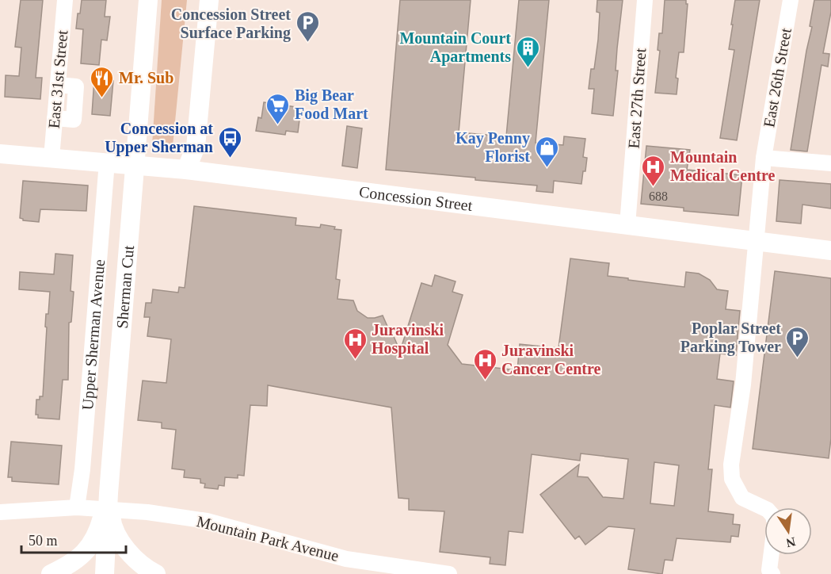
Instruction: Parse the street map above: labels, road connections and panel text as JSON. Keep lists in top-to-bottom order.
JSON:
{
  "streets": {
    "main road": ["Concession Street", "Sherman Cut"],
    "street": [
      "East 26th Street",
      "East 31st Street",
      "East 27th Street",
      "Upper Sherman Avenue",
      "Mountain Park Avenue"
    ]
  },
  "crossings": [
    ["East 26th Street", "Concession Street"],
    ["East 31st Street", "Concession Street"],
    ["East 27th Street", "Concession Street"],
    ["Concession Street", "Upper Sherman Avenue"],
    ["Upper Sherman Avenue", "Mountain Park Avenue"]
  ],
  "places": {
    "parking": ["Concession Street Surface Parking", "Poplar Street Parking Tower"],
    "building": ["Mountain Court Apartments"],
    "restaurant": ["Mr. Sub"],
    "supermarket": ["Big Bear Food Mart"],
    "bus stop": ["Concession at Upper Sherman"],
    "shop": ["Kay Penny Florist"],
    "hospital": ["Mountain Medical Centre", "Juravinski Hospital", "Juravinski Cancer Centre"]
  },
  "house_numbers": ["688"],
  "scale_bar": "50 m",
  "north": "bottom"
}
